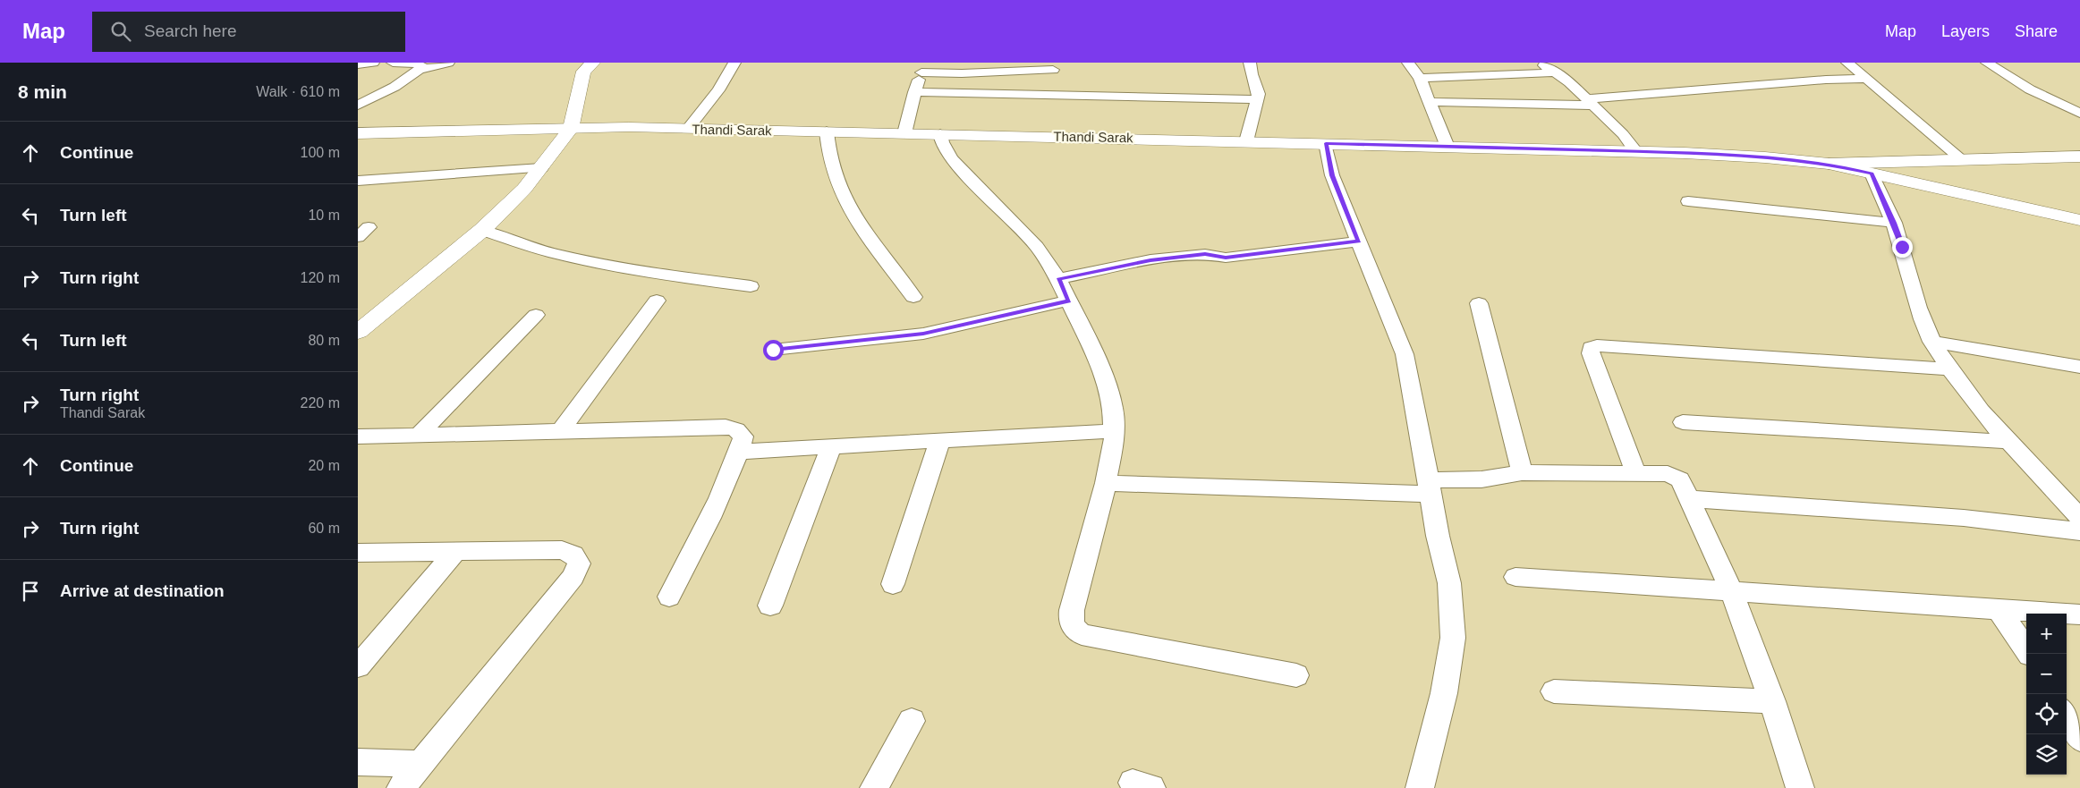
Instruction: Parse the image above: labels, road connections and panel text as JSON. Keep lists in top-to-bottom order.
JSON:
{
  "streets": {
    "main road": ["Thandi Sarak"]
  },
  "page": {
    "header": "Map",
    "search": "Search here",
    "nav": ["Map", "Layers", "Share"],
    "heading": ["8 min", "Walk · 610 m"],
    "list": [
      ["Continue", "100 m"],
      ["Turn left", "10 m"],
      ["Turn right", "120 m"],
      ["Turn left", "80 m"],
      ["Turn right", "Thandi Sarak", "220 m"],
      ["Continue", "20 m"],
      ["Turn right", "60 m"],
      "Arrive at destination"
    ],
    "map_buttons": ["+", "−"]
  }
}
